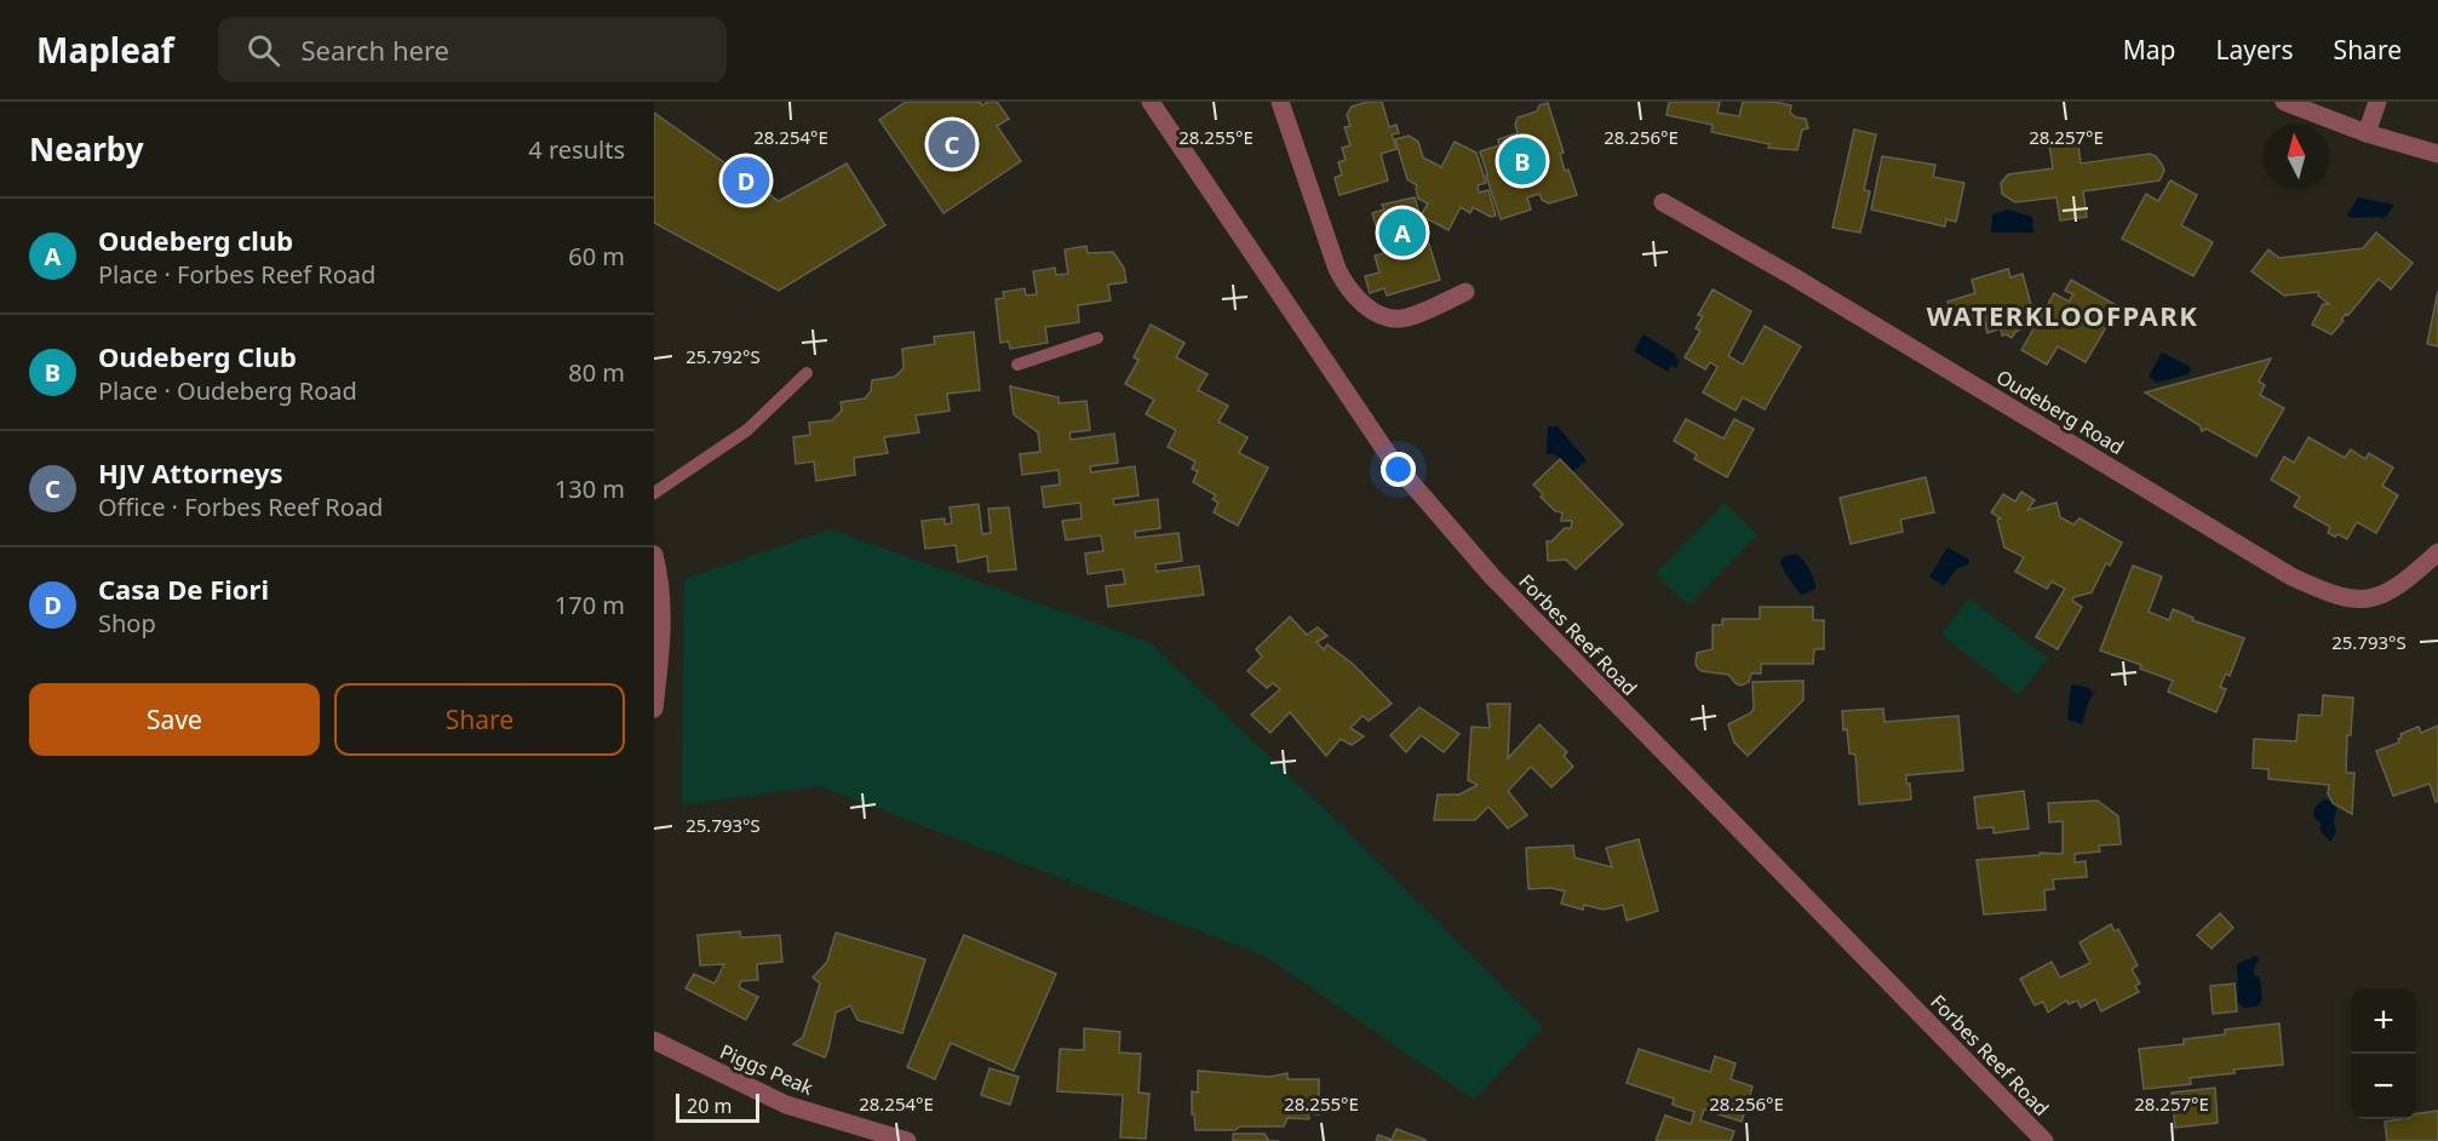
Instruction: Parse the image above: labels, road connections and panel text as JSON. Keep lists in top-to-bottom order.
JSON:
{
  "streets": {
    "street": ["Oudeberg Road", "Forbes Reef Road", "Piggs Peak"]
  },
  "districts": ["WATERKLOOFPARK"],
  "scale_bar": "20 m",
  "north": "top",
  "page": {
    "header": "Mapleaf",
    "search": "Search here",
    "nav": ["Map", "Layers", "Share"],
    "heading": ["Nearby", "4 results"],
    "pins": [
      "C",
      "B",
      "D",
      "A"
    ],
    "list": [
      {
        "mark": "A",
        "name": "Oudeberg club",
        "note": "Place · Forbes Reef Road",
        "value": "60 m"
      },
      {
        "mark": "B",
        "name": "Oudeberg Club",
        "note": "Place · Oudeberg Road",
        "value": "80 m"
      },
      {
        "mark": "C",
        "name": "HJV Attorneys",
        "note": "Office · Forbes Reef Road",
        "value": "130 m"
      },
      {
        "mark": "D",
        "name": "Casa De Fiori",
        "note": "Shop",
        "value": "170 m"
      }
    ],
    "buttons": ["Save", "Share"],
    "map_buttons": ["+", "−"],
    "scale": "20 m"
  },
  "coordinates": [
    "28.254°E",
    "28.255°E",
    "28.256°E",
    "28.257°E",
    "25.792°S",
    "25.793°S"
  ]
}
